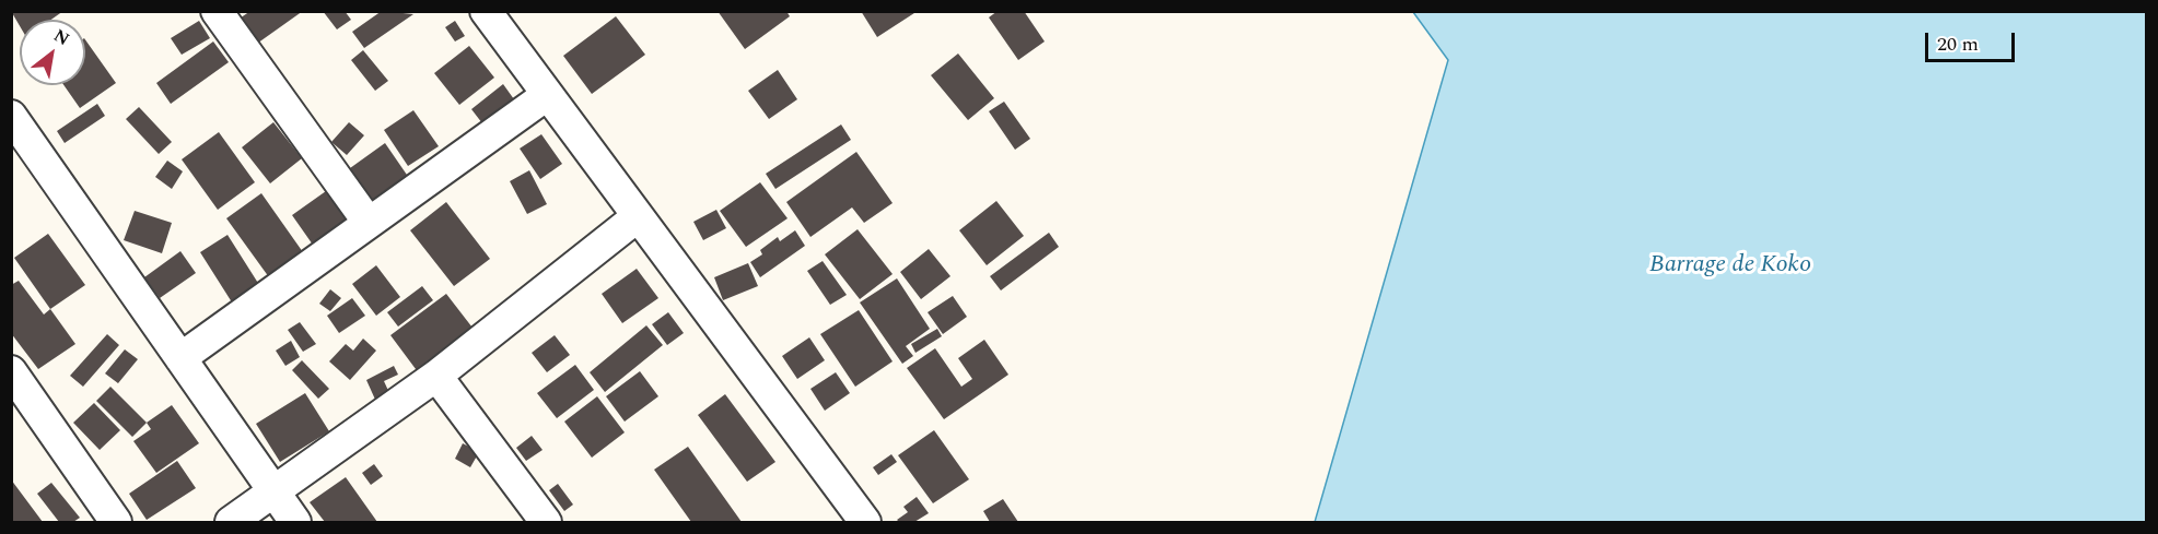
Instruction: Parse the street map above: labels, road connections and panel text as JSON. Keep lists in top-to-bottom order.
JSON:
{
  "water": ["Barrage de Koko"],
  "scale_bar": "20 m",
  "north": "top right"
}
